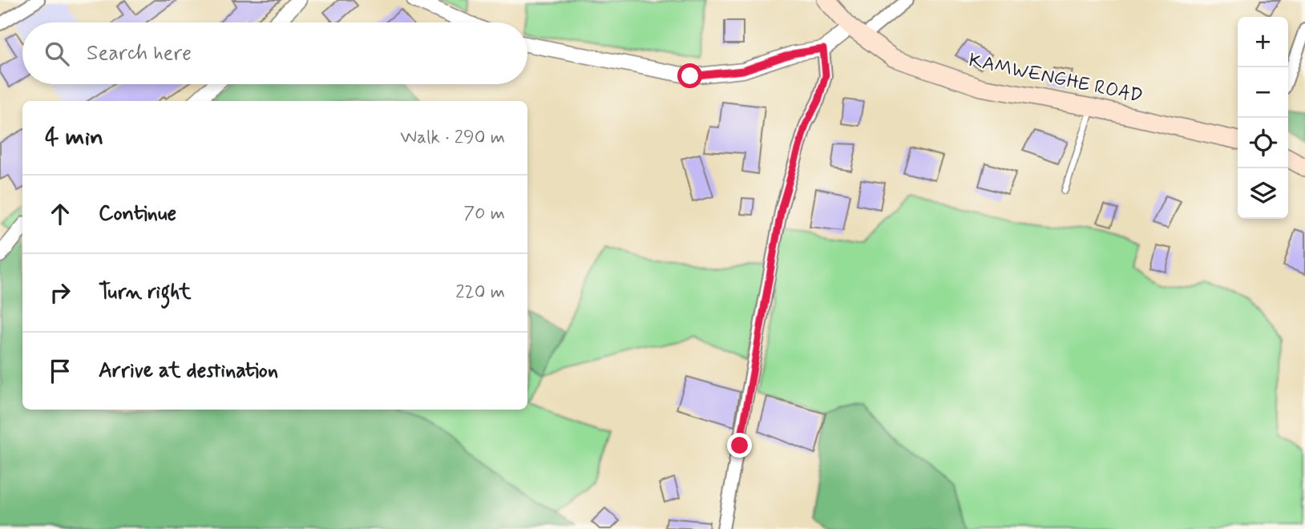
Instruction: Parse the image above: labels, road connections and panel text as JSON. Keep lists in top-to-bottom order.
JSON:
{
  "streets": {
    "main road": ["KAMWENGHE ROAD"]
  },
  "page": {
    "map_buttons": ["+", "−"],
    "search": "Search here",
    "heading": ["4 min", "Walk · 290 m"],
    "list": [
      ["Continue", "70 m"],
      ["Turn right", "220 m"],
      "Arrive at destination"
    ]
  }
}
